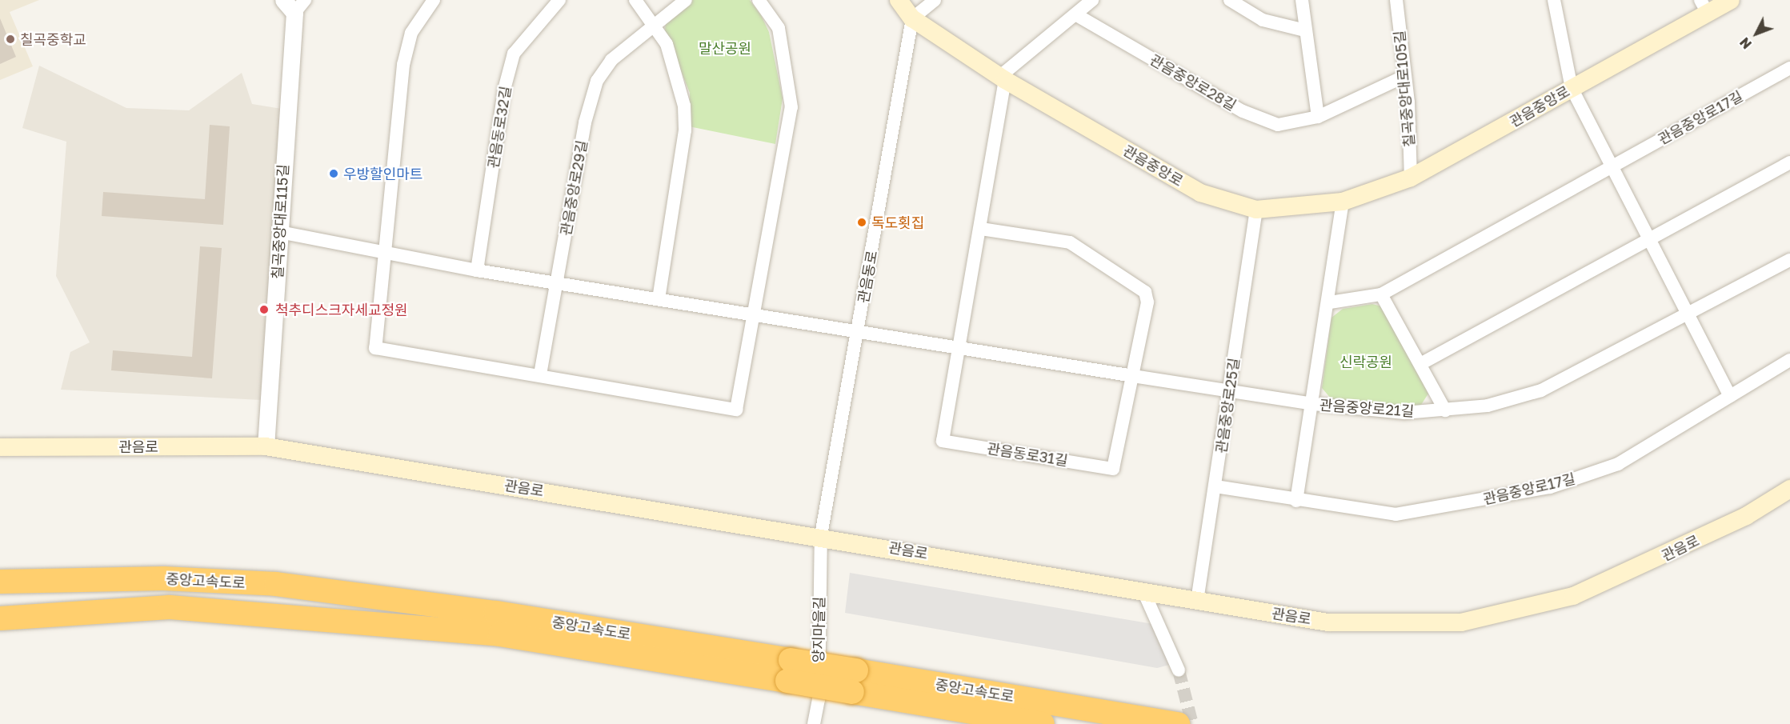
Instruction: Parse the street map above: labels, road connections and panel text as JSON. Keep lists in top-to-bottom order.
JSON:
{
  "streets": {
    "highway": ["중앙고속도로"],
    "main road": ["관음중앙로", "관음로"],
    "street": [
      "관음중앙로28길",
      "칠곡중앙대로105길",
      "관음중앙로17길",
      "관음동로32길",
      "관음중앙로29길",
      "칠곡중앙대로115길",
      "관음동로",
      "관음중앙로25길",
      "관음중앙로21길",
      "관음동로31길",
      "양지마을길"
    ]
  },
  "crossings": [
    ["관음중앙로28길", "칠곡중앙대로105길"],
    ["칠곡중앙대로105길", "관음중앙로"],
    ["관음중앙로", "관음동로"],
    ["관음중앙로", "관음중앙로25길"],
    ["관음중앙로17길", "관음중앙로25길"],
    ["칠곡중앙대로115길", "관음로"],
    ["관음동로", "관음로"],
    ["관음동로", "양지마을길"],
    ["관음중앙로25길", "관음중앙로21길"],
    ["관음중앙로25길", "관음로"],
    ["관음로", "양지마을길"]
  ],
  "parks": ["말산공원", "신락공원"],
  "places": [
    "칠곡중학교",
    "우방할인마트",
    "독도횟집",
    "척추디스크자세교정원"
  ],
  "north": "bottom left"
}
